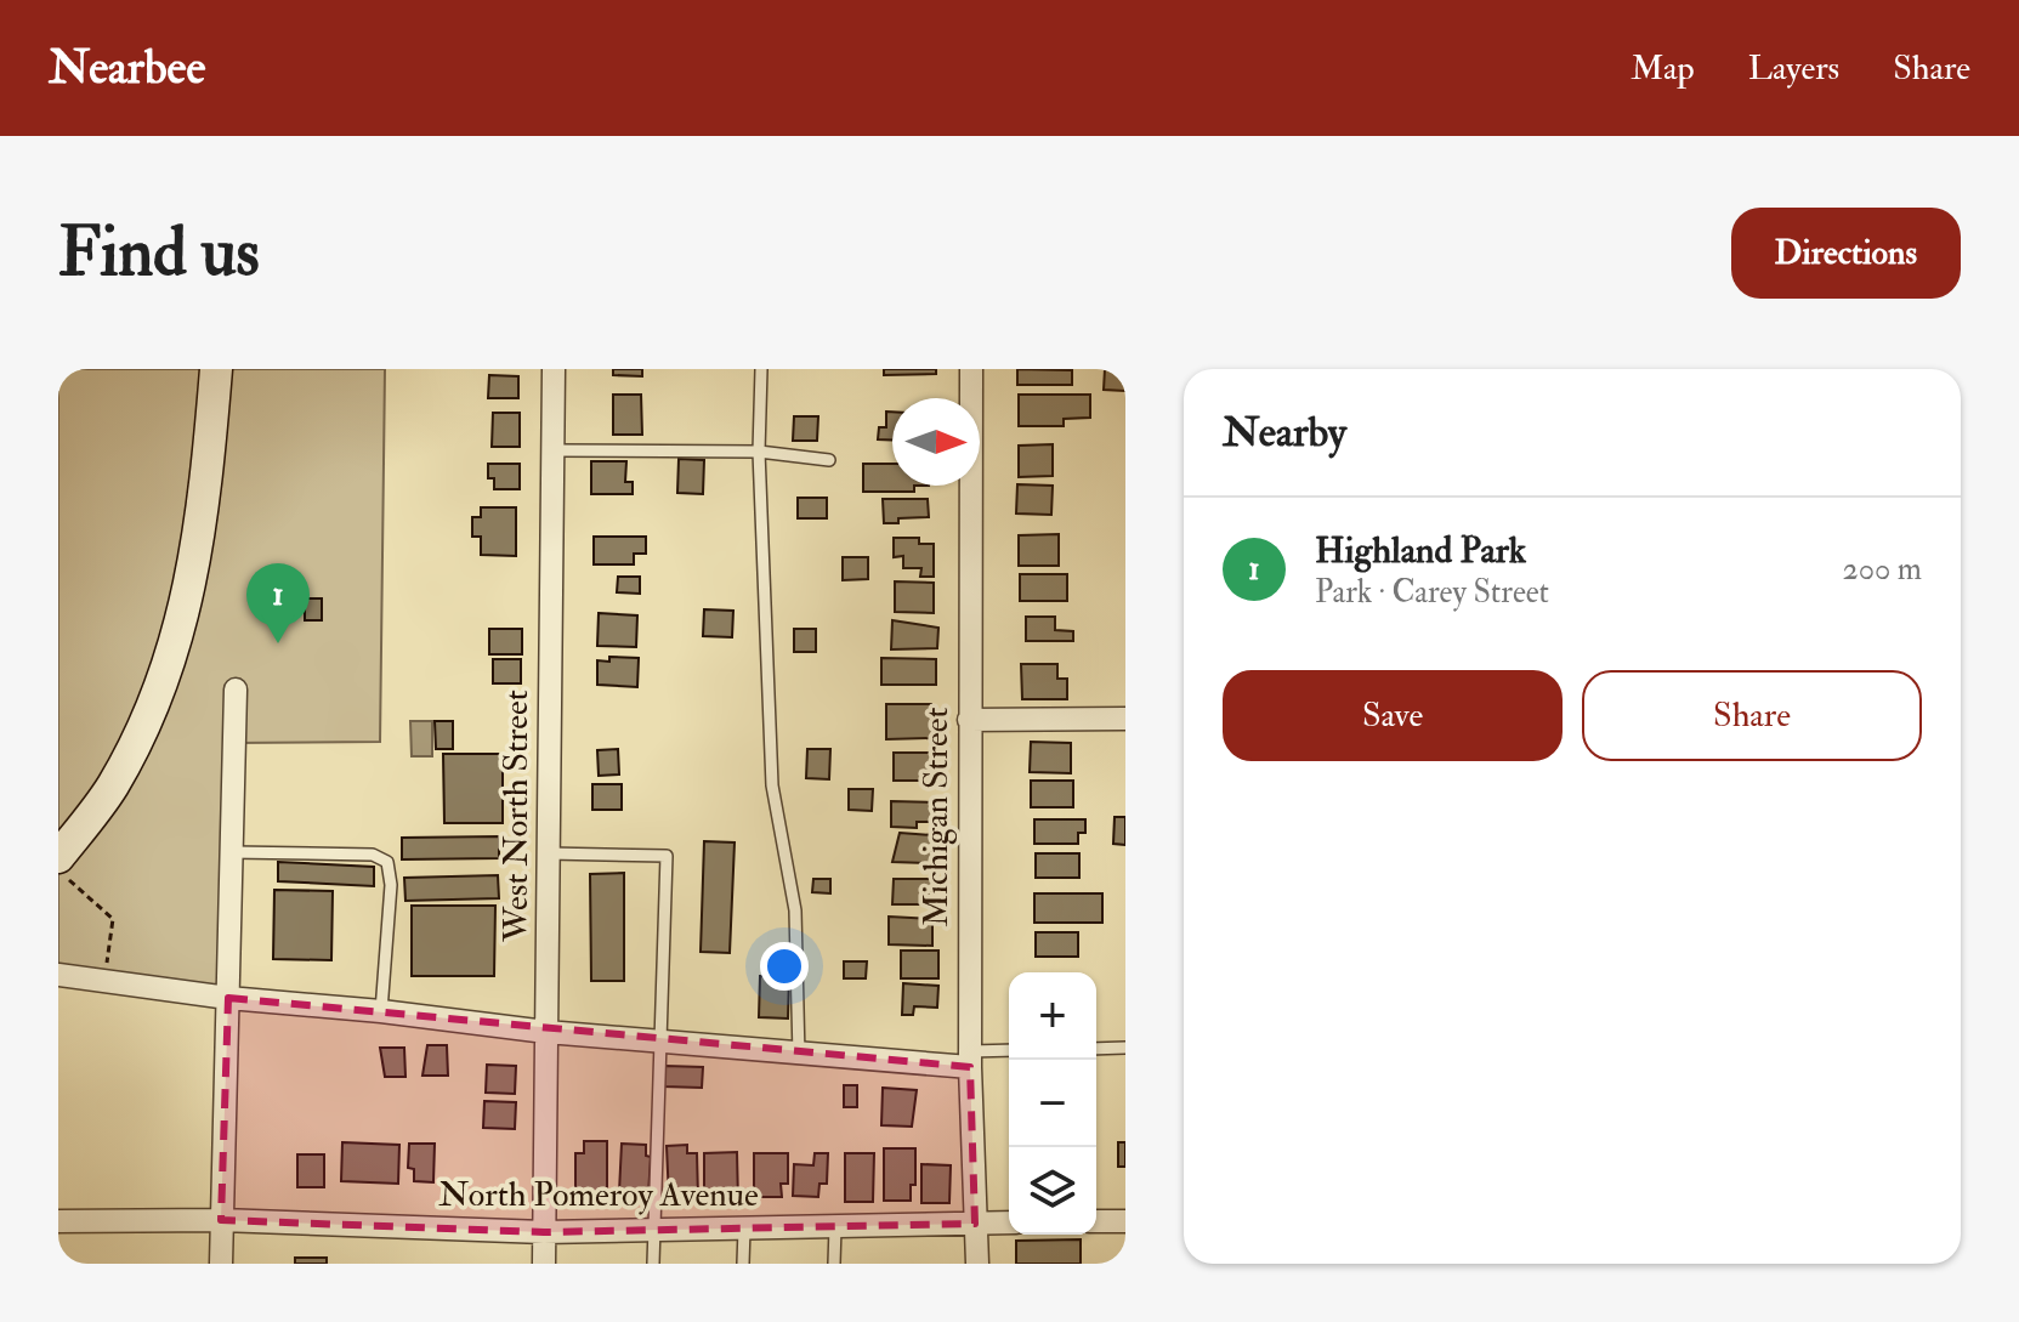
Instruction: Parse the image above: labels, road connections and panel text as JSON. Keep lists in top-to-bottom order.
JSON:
{
  "streets": {
    "street": ["West North Street", "Michigan Street", "North Pomeroy Avenue"]
  },
  "crossings": [
    ["West North Street", "North Pomeroy Avenue"],
    ["Michigan Street", "North Pomeroy Avenue"]
  ],
  "north": "right",
  "page": {
    "header": "Nearbee",
    "nav": ["Map", "Layers", "Share"],
    "buttons": [
      "Directions",
      ["Save", "Share"]
    ],
    "title": "Find us",
    "heading": "Nearby",
    "list": [
      {
        "mark": "1",
        "name": "Highland Park",
        "note": "Park · Carey Street",
        "value": "200 m"
      }
    ],
    "pins": "1",
    "map_buttons": ["+", "−"]
  }
}
